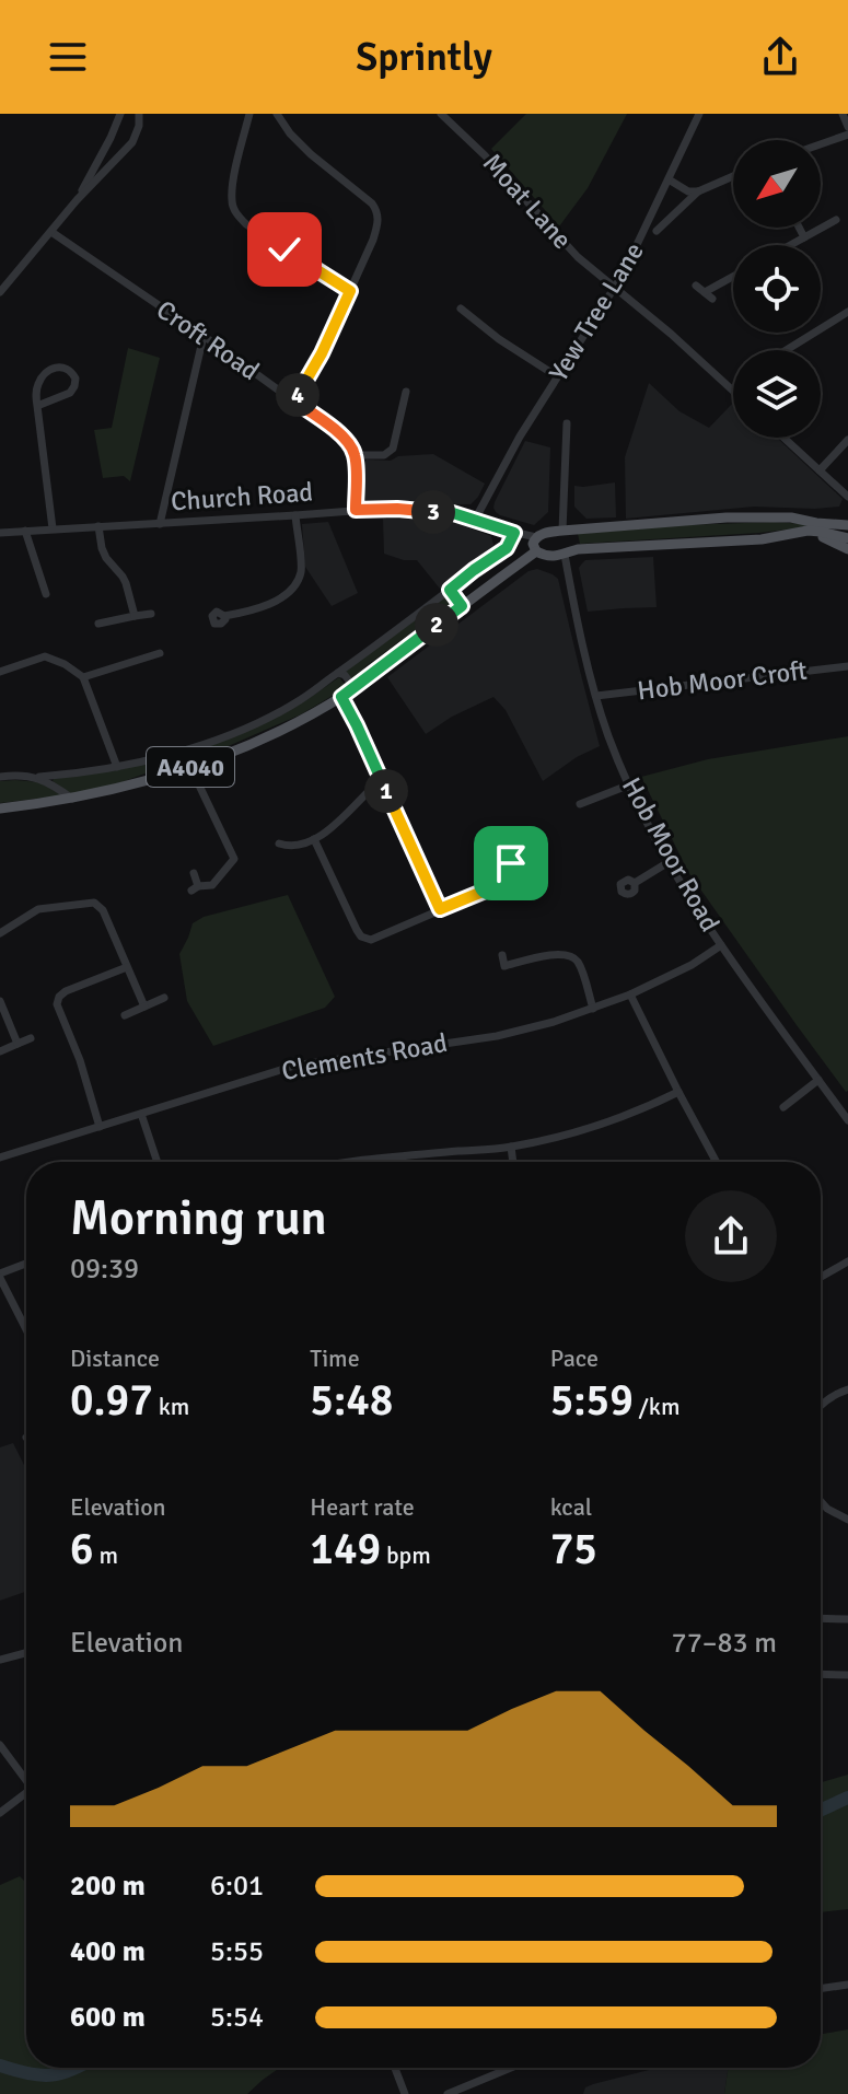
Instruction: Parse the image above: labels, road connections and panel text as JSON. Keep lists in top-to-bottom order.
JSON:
{
  "streets": {
    "main road": ["Church Road", "A4040"],
    "street": [
      "Moat Lane",
      "Yew Tree Lane",
      "Croft Road",
      "Hob Moor Croft",
      "Hob Moor Road",
      "Clements Road"
    ]
  },
  "crossings": [
    ["Moat Lane", "Yew Tree Lane"],
    ["Yew Tree Lane", "Church Road"],
    ["Hob Moor Croft", "Hob Moor Road"],
    ["Hob Moor Road", "Clements Road"]
  ],
  "north": "bottom left",
  "page": {
    "header": "Sprintly",
    "pins": [
      "4",
      "3",
      "2",
      "1"
    ],
    "heading": ["Morning run", "09:39"],
    "stats": [
      ["Distance", "0.97 km"],
      ["Time", "5:48"],
      ["Pace", "5:59 /km"],
      ["Elevation", "6 m"],
      ["Heart rate", "149 bpm"],
      ["kcal", "75"]
    ],
    "chart": ["Elevation", "77–83 m"],
    "list": [
      {
        "name": "200 m",
        "note": "6:01"
      },
      {
        "name": "400 m",
        "note": "5:55"
      },
      {
        "name": "600 m",
        "note": "5:54"
      }
    ]
  }
}
